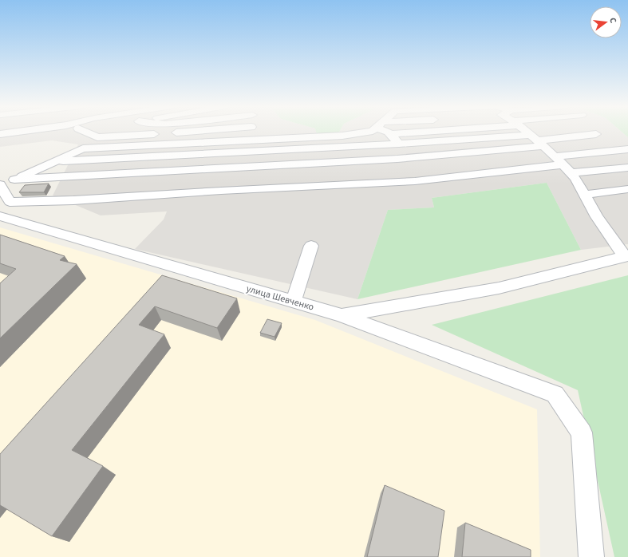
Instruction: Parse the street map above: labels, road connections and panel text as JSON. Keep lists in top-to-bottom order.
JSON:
{
  "streets": {
    "street": ["улица Шевченко"]
  },
  "north": "right"
}
